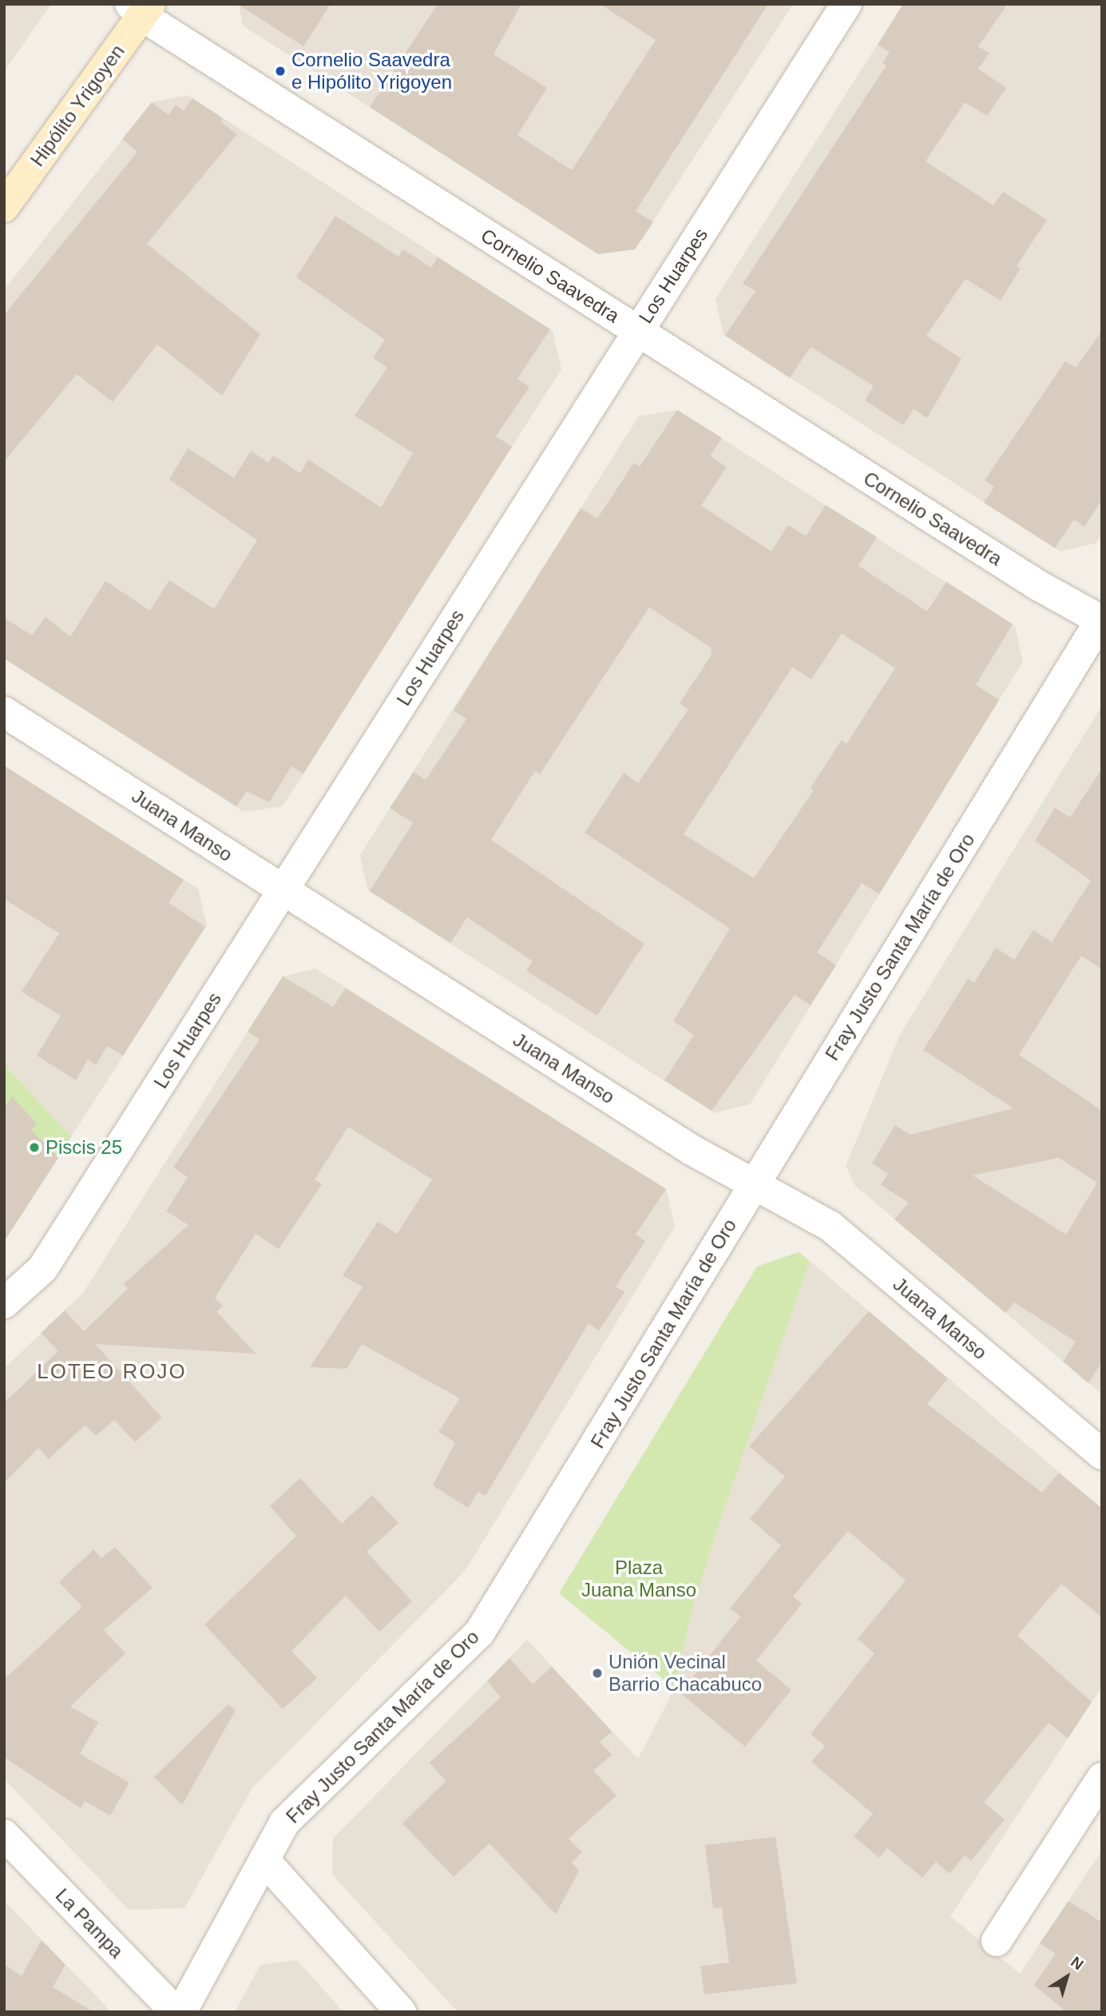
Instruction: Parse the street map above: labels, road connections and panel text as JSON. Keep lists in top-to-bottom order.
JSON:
{
  "streets": {
    "main road": ["Hipólito Yrigoyen"],
    "street": [
      "Cornelio Saavedra",
      "Los Huarpes",
      "Juana Manso",
      "Fray Justo Santa María de Oro",
      "La Pampa"
    ]
  },
  "crossings": [
    ["Hipólito Yrigoyen", "Cornelio Saavedra"],
    ["Cornelio Saavedra", "Los Huarpes"],
    ["Cornelio Saavedra", "Fray Justo Santa María de Oro"],
    ["Los Huarpes", "Juana Manso"],
    ["Juana Manso", "Fray Justo Santa María de Oro"]
  ],
  "districts": ["LOTEO ROJO"],
  "parks": ["Plaza Juana Manso"],
  "places": ["Cornelio Saavedra e Hipólito Yrigoyen", "Piscis 25", "Unión Vecinal Barrio Chacabuco"],
  "north": "top right"
}
